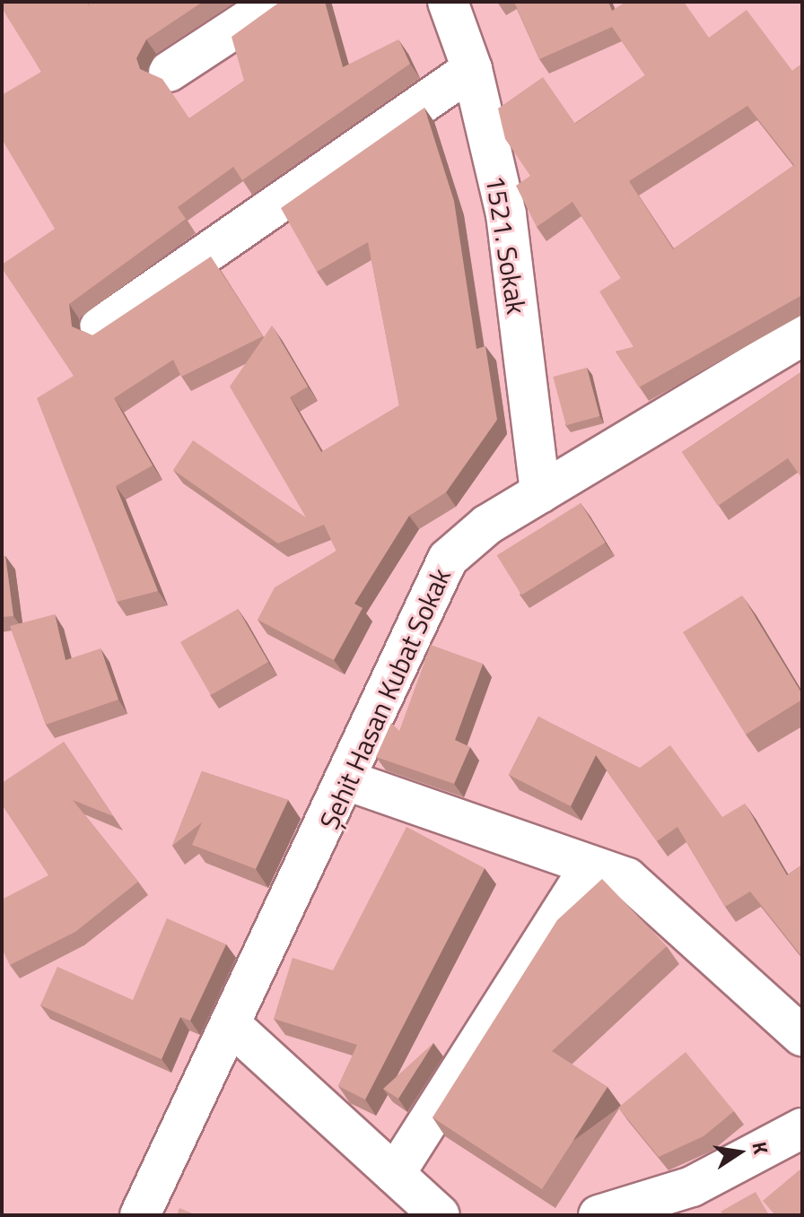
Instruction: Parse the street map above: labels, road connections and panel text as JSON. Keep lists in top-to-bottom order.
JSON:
{
  "streets": {
    "street": ["1521. Sokak", "Şehit Hasan Kubat Sokak"]
  },
  "crossings": [
    ["1521. Sokak", "Şehit Hasan Kubat Sokak"]
  ],
  "north": "right"
}
